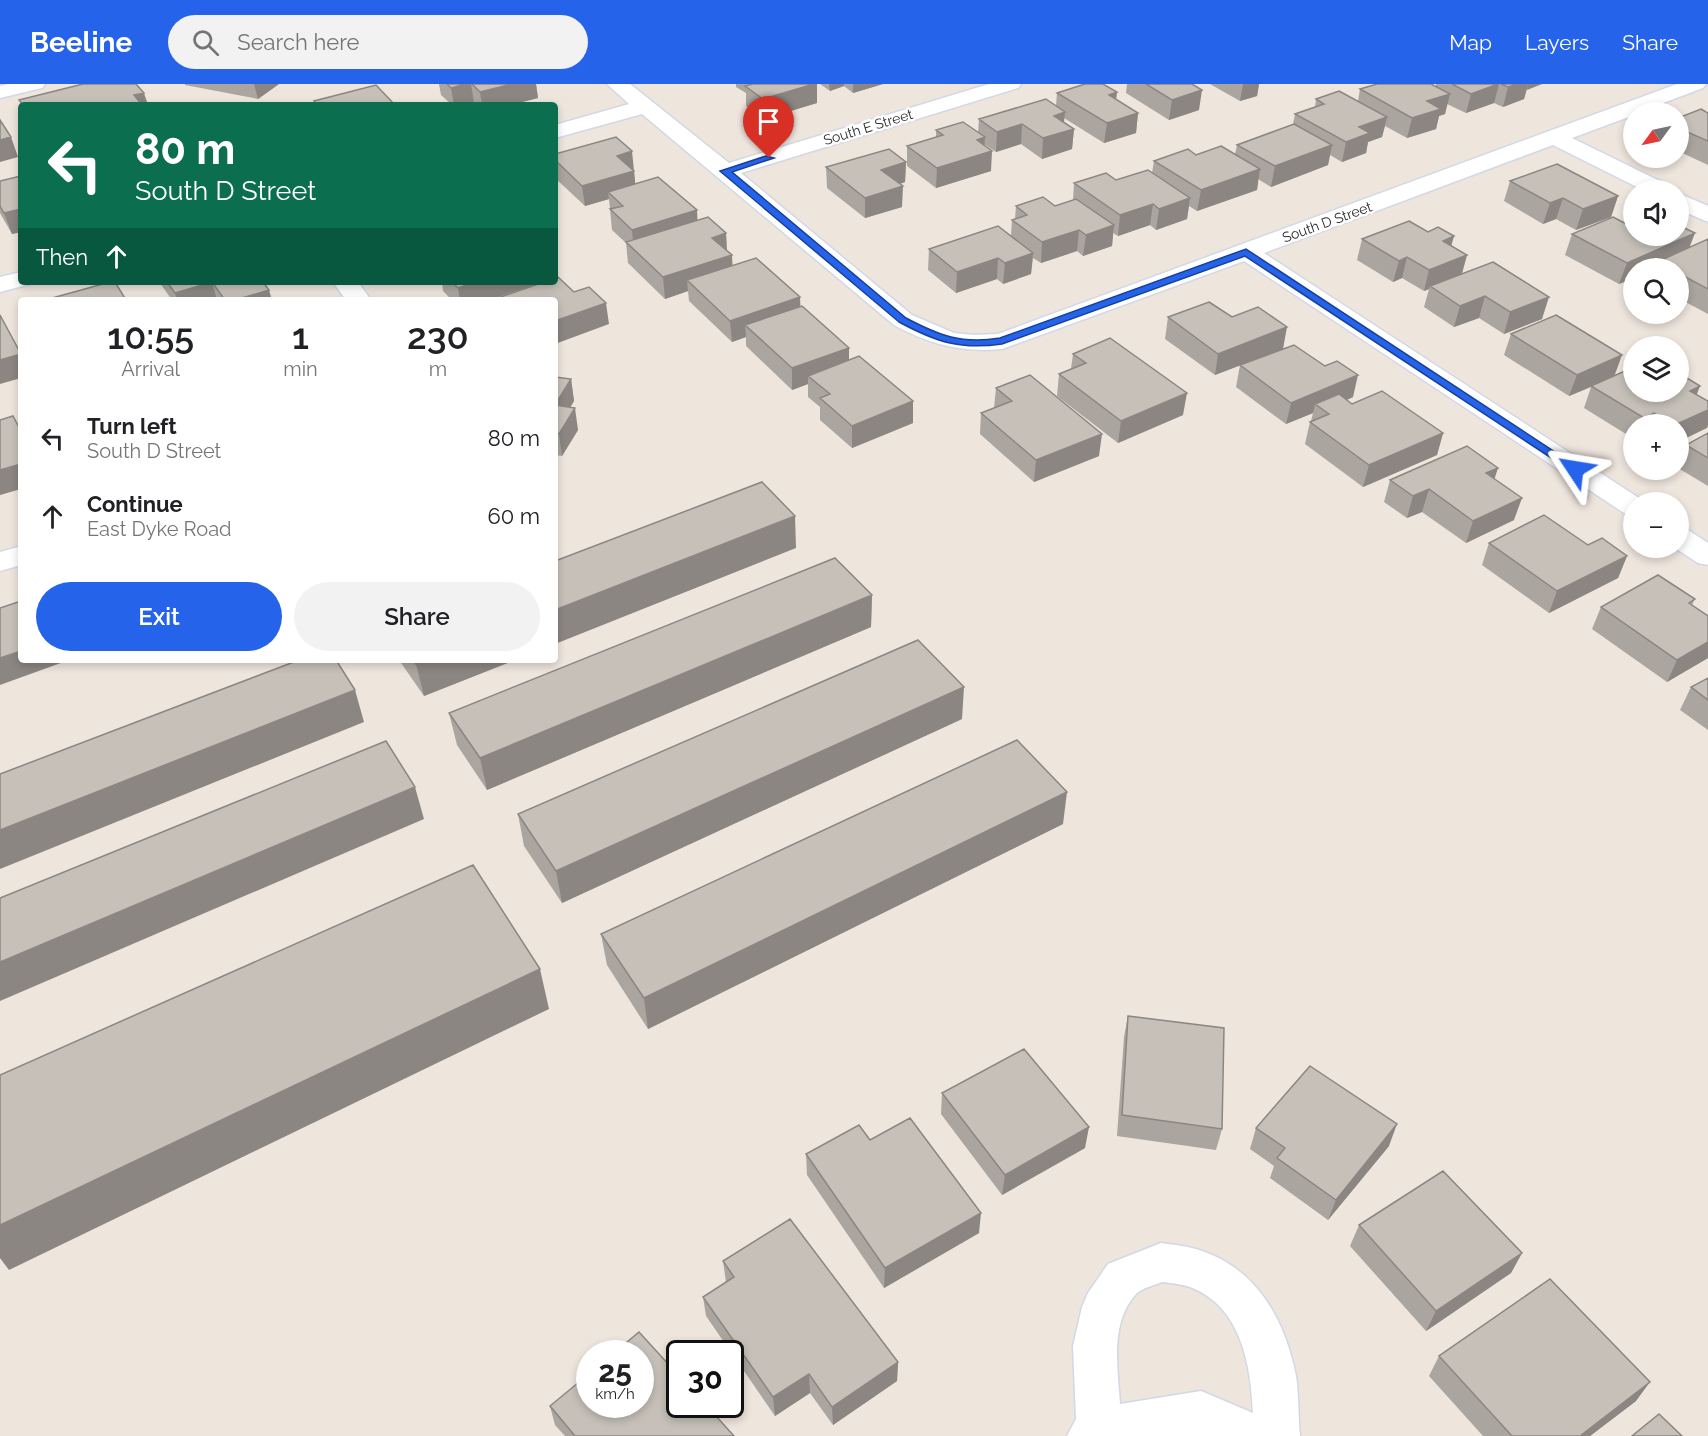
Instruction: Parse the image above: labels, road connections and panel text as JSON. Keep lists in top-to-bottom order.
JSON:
{
  "streets": {
    "street": ["South E Street", "South D Street"]
  },
  "crossings": [
    ["South E Street", "South D Street"]
  ],
  "north": "bottom left",
  "page": {
    "header": "Beeline",
    "search": "Search here",
    "nav": ["Map", "Layers", "Share"],
    "map_buttons": ["+", "−"],
    "turn": ["80 m", "South D Street"],
    "then": "Then",
    "eta": [
      "10:55",
      "Arrival",
      "1",
      "min",
      "230",
      "m"
    ],
    "list": [
      {
        "name": "Turn left",
        "note": "South D Street",
        "value": "80 m"
      },
      {
        "name": "Continue",
        "note": "East Dyke Road",
        "value": "60 m"
      }
    ],
    "buttons": ["Exit", "Share"],
    "speed": "25 km/h",
    "limit": "30"
  }
}
